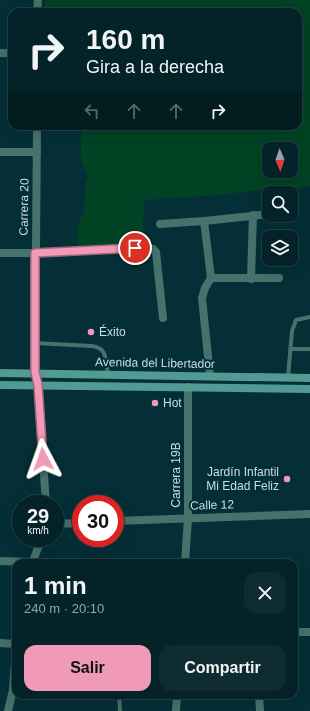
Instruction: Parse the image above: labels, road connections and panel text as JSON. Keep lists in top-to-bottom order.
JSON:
{
  "streets": {
    "main road": ["Avenida del Libertador"],
    "street": ["Carrera 20", "Carrera 19B", "Calle 12"]
  },
  "crossings": [
    ["Carrera 20", "Avenida del Libertador"],
    ["Avenida del Libertador", "Carrera 19B"],
    ["Carrera 19B", "Calle 12"]
  ],
  "places": ["Éxito", "Hot", "Jardín Infantil Mi Edad Feliz"],
  "north": "bottom",
  "page": {
    "turn": ["160 m", "Gira a la derecha"],
    "speed": "29 km/h",
    "limit": "30",
    "heading": ["1 min", "240 m · 20:10"],
    "buttons": ["Salir", "Compartir"]
  }
}
